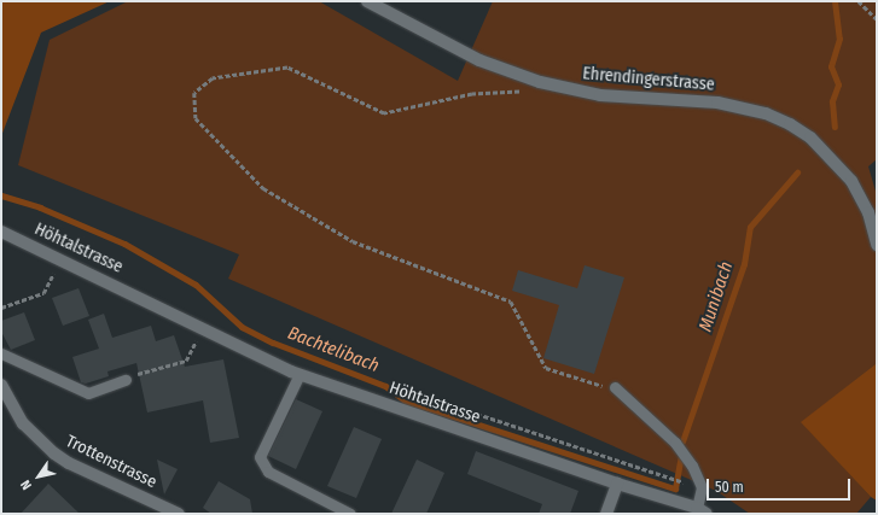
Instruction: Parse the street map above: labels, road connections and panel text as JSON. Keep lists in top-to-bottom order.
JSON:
{
  "streets": {
    "street": ["Ehrendingerstrasse", "Höhtalstrasse", "Trottenstrasse"]
  },
  "water": ["Munibach", "Bachtelibach"],
  "scale_bar": "50 m",
  "north": "bottom left"
}
